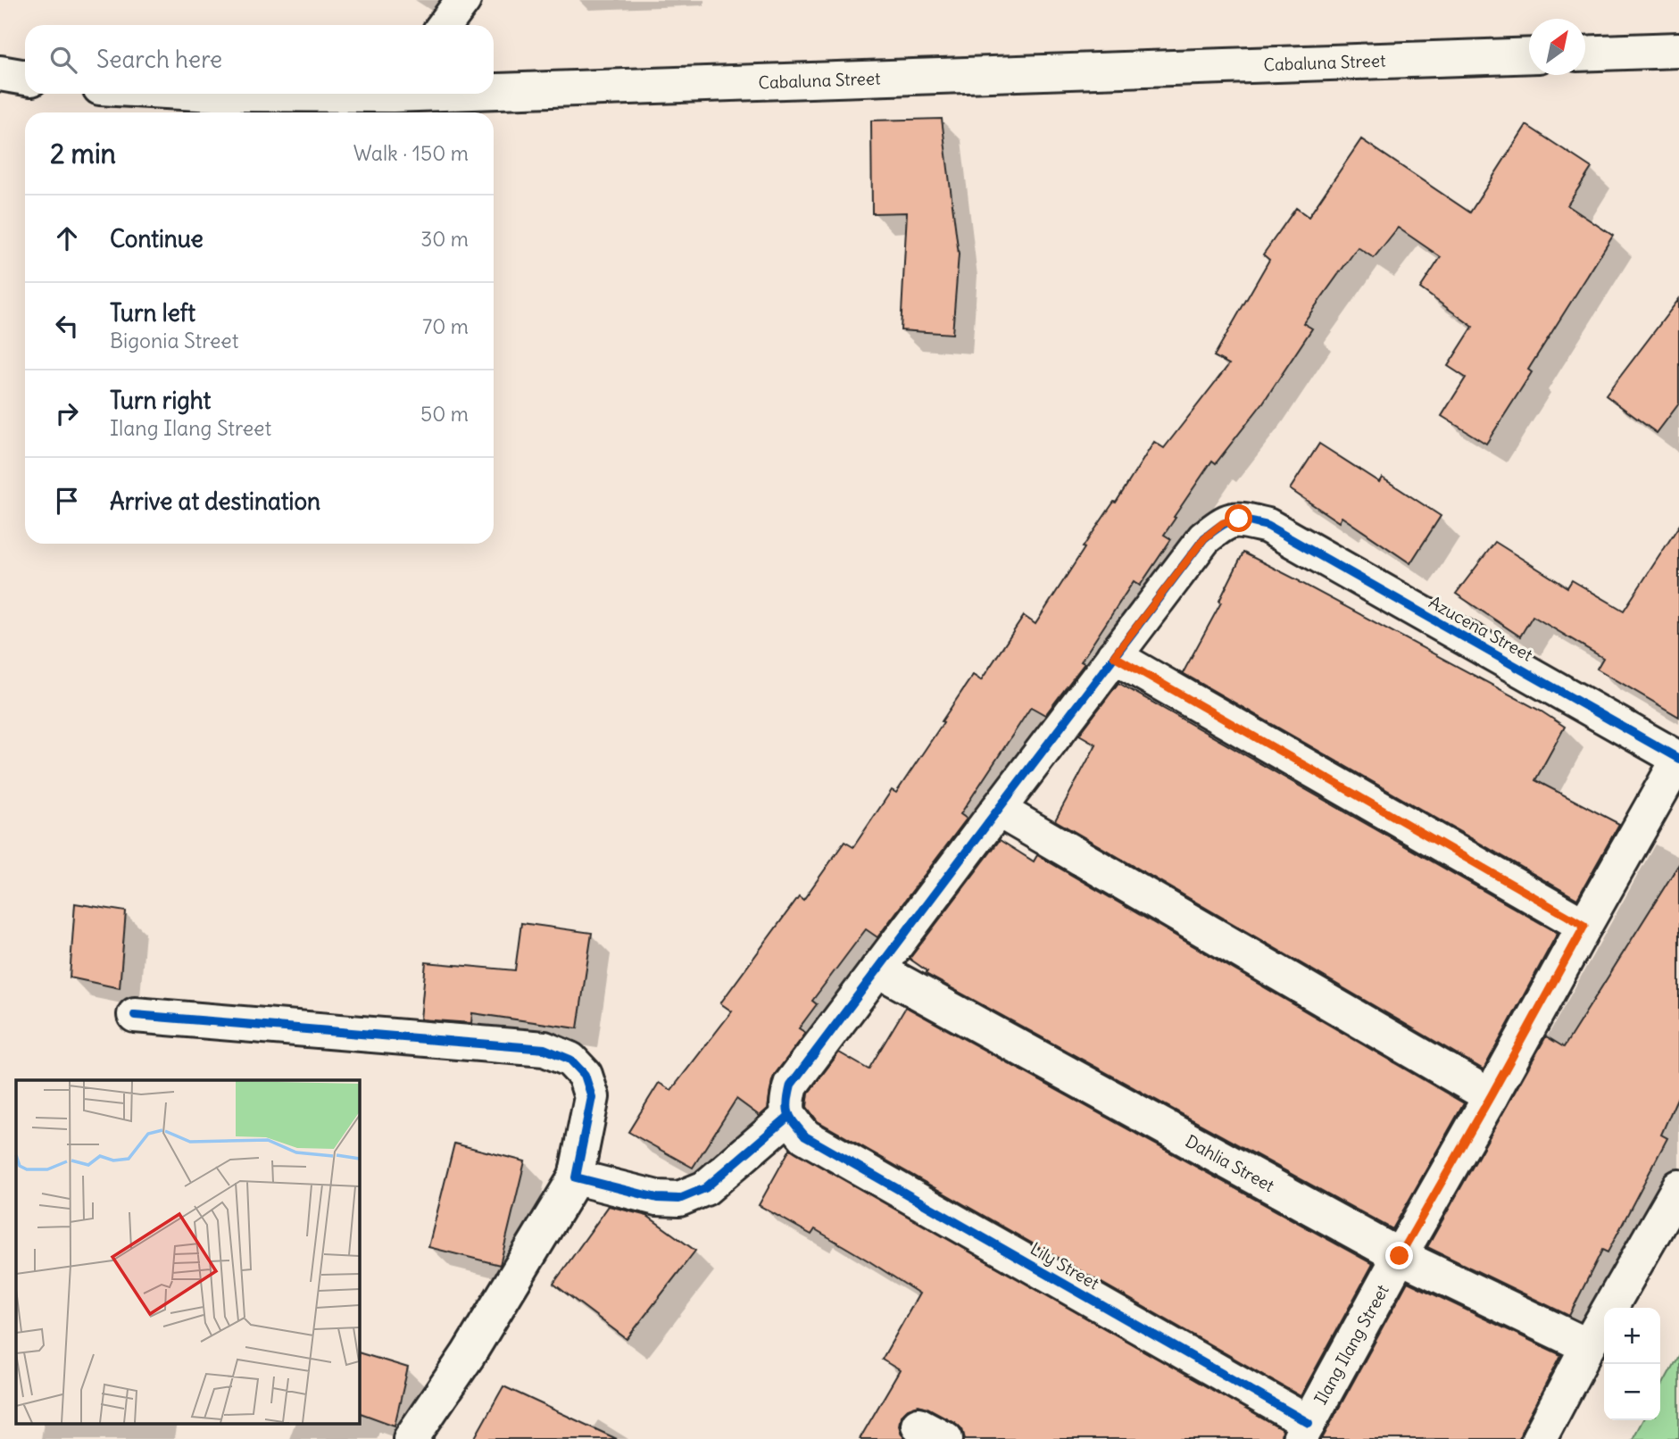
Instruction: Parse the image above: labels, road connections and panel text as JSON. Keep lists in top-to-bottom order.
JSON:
{
  "streets": {
    "street": [
      "Cabaluna Street",
      "Azucena Street",
      "Dahlia Street",
      "Lily Street",
      "Ilang Ilang Street"
    ]
  },
  "crossings": [
    ["Azucena Street", "Dahlia Street"],
    ["Azucena Street", "Lily Street"],
    ["Azucena Street", "Ilang Ilang Street"],
    ["Dahlia Street", "Ilang Ilang Street"],
    ["Lily Street", "Ilang Ilang Street"]
  ],
  "north": "top right",
  "page": {
    "search": "Search here",
    "heading": ["2 min", "Walk · 150 m"],
    "list": [
      ["Continue", "30 m"],
      ["Turn left", "Bigonia Street", "70 m"],
      ["Turn right", "Ilang Ilang Street", "50 m"],
      "Arrive at destination"
    ],
    "map_buttons": ["+", "−"]
  }
}
